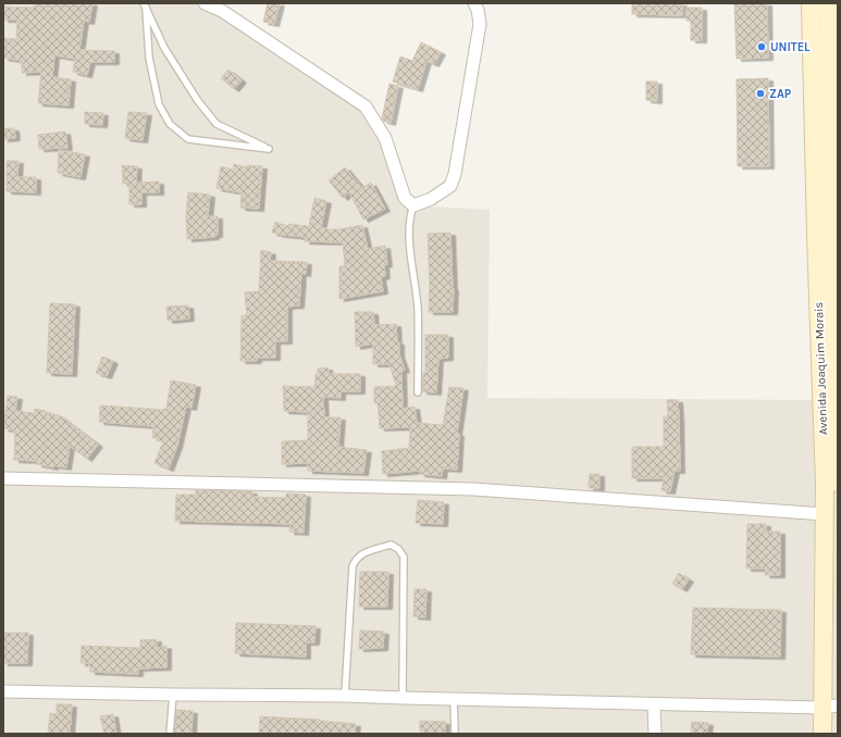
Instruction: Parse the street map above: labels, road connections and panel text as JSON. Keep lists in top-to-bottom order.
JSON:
{
  "streets": {
    "street": ["Avenida Joaquim Morais"]
  },
  "places": ["UNITEL", "ZAP"]
}
